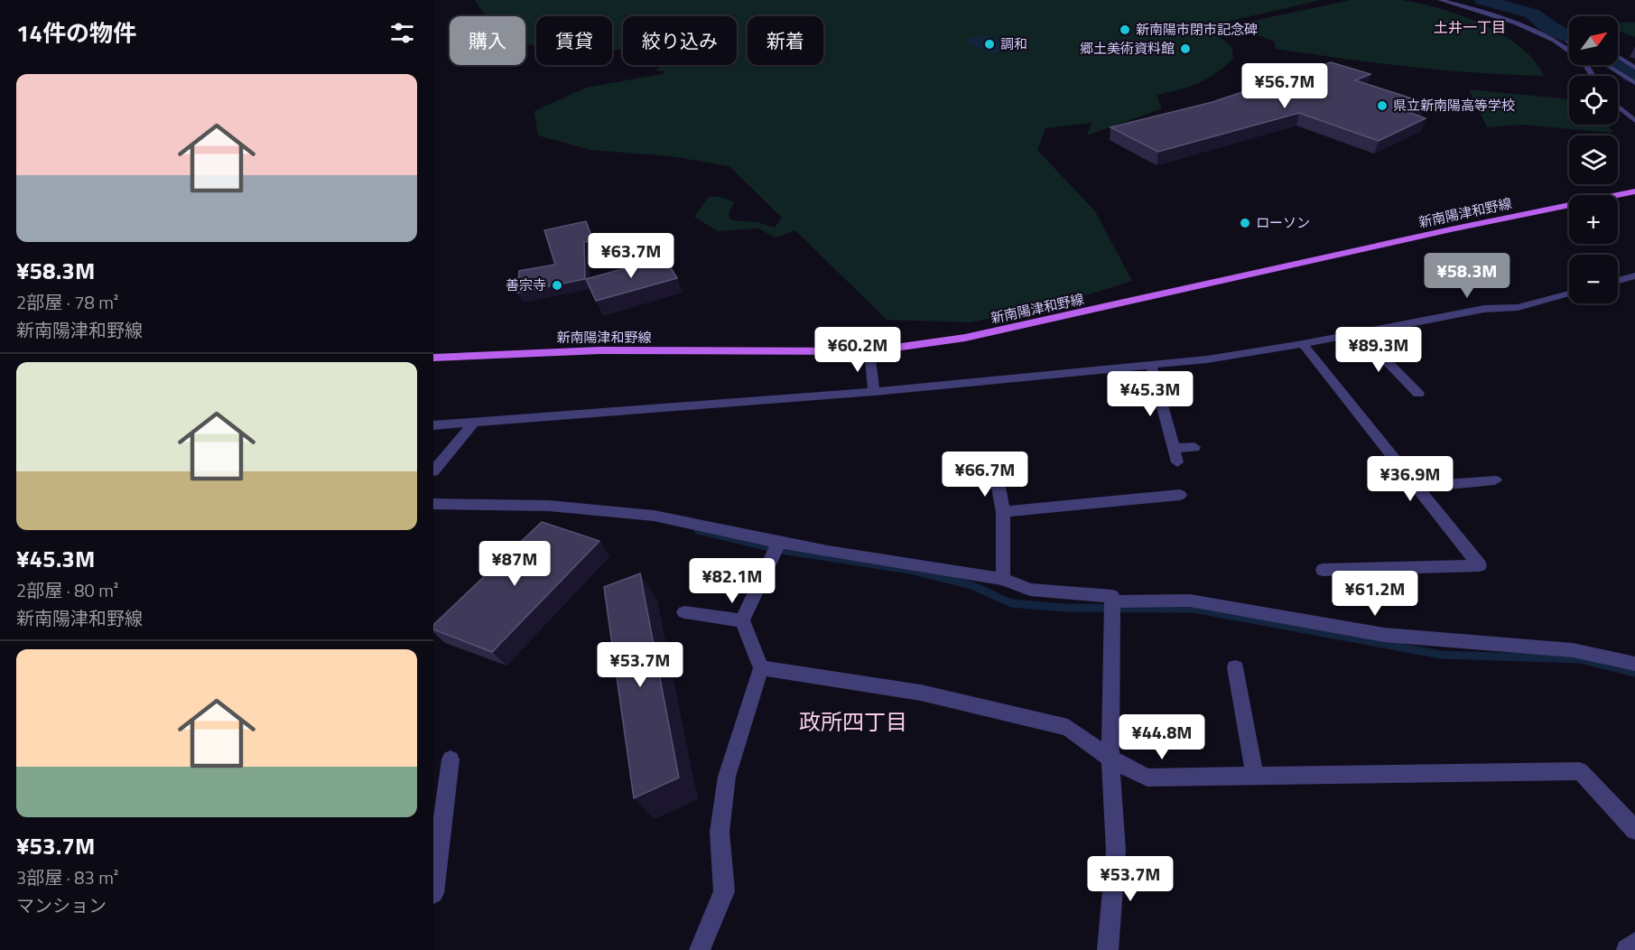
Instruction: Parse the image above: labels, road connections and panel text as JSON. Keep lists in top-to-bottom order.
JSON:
{
  "streets": {
    "main road": ["新南陽津和野線"]
  },
  "districts": ["土井一丁目", "政所四丁目"],
  "places": [
    "新南陽市閉市記念碑",
    "調和",
    "郷土美術資料館",
    "県立新南陽高等学校",
    "ローソン",
    "善宗寺"
  ],
  "north": "top right",
  "page": {
    "heading": "14件の物件",
    "map_buttons": ["+", "−"],
    "chip": [
      "購入",
      "賃貸",
      "絞り込み",
      "新着"
    ],
    "price": [
      "¥56.7M",
      "¥63.7M",
      "¥58.3M",
      "¥60.2M",
      "¥89.3M",
      "¥45.3M",
      "¥66.7M",
      "¥36.9M",
      "¥87M",
      "¥82.1M",
      "¥61.2M",
      "¥53.7M",
      "¥44.8M",
      "¥53.7M"
    ],
    "list": [
      {
        "name": "¥58.3M",
        "note": "2部屋 · 78 m² · 新南陽津和野線"
      },
      {
        "name": "¥45.3M",
        "note": "2部屋 · 80 m² · 新南陽津和野線"
      },
      {
        "name": "¥53.7M",
        "note": "3部屋 · 83 m² · マンション"
      }
    ]
  }
}
